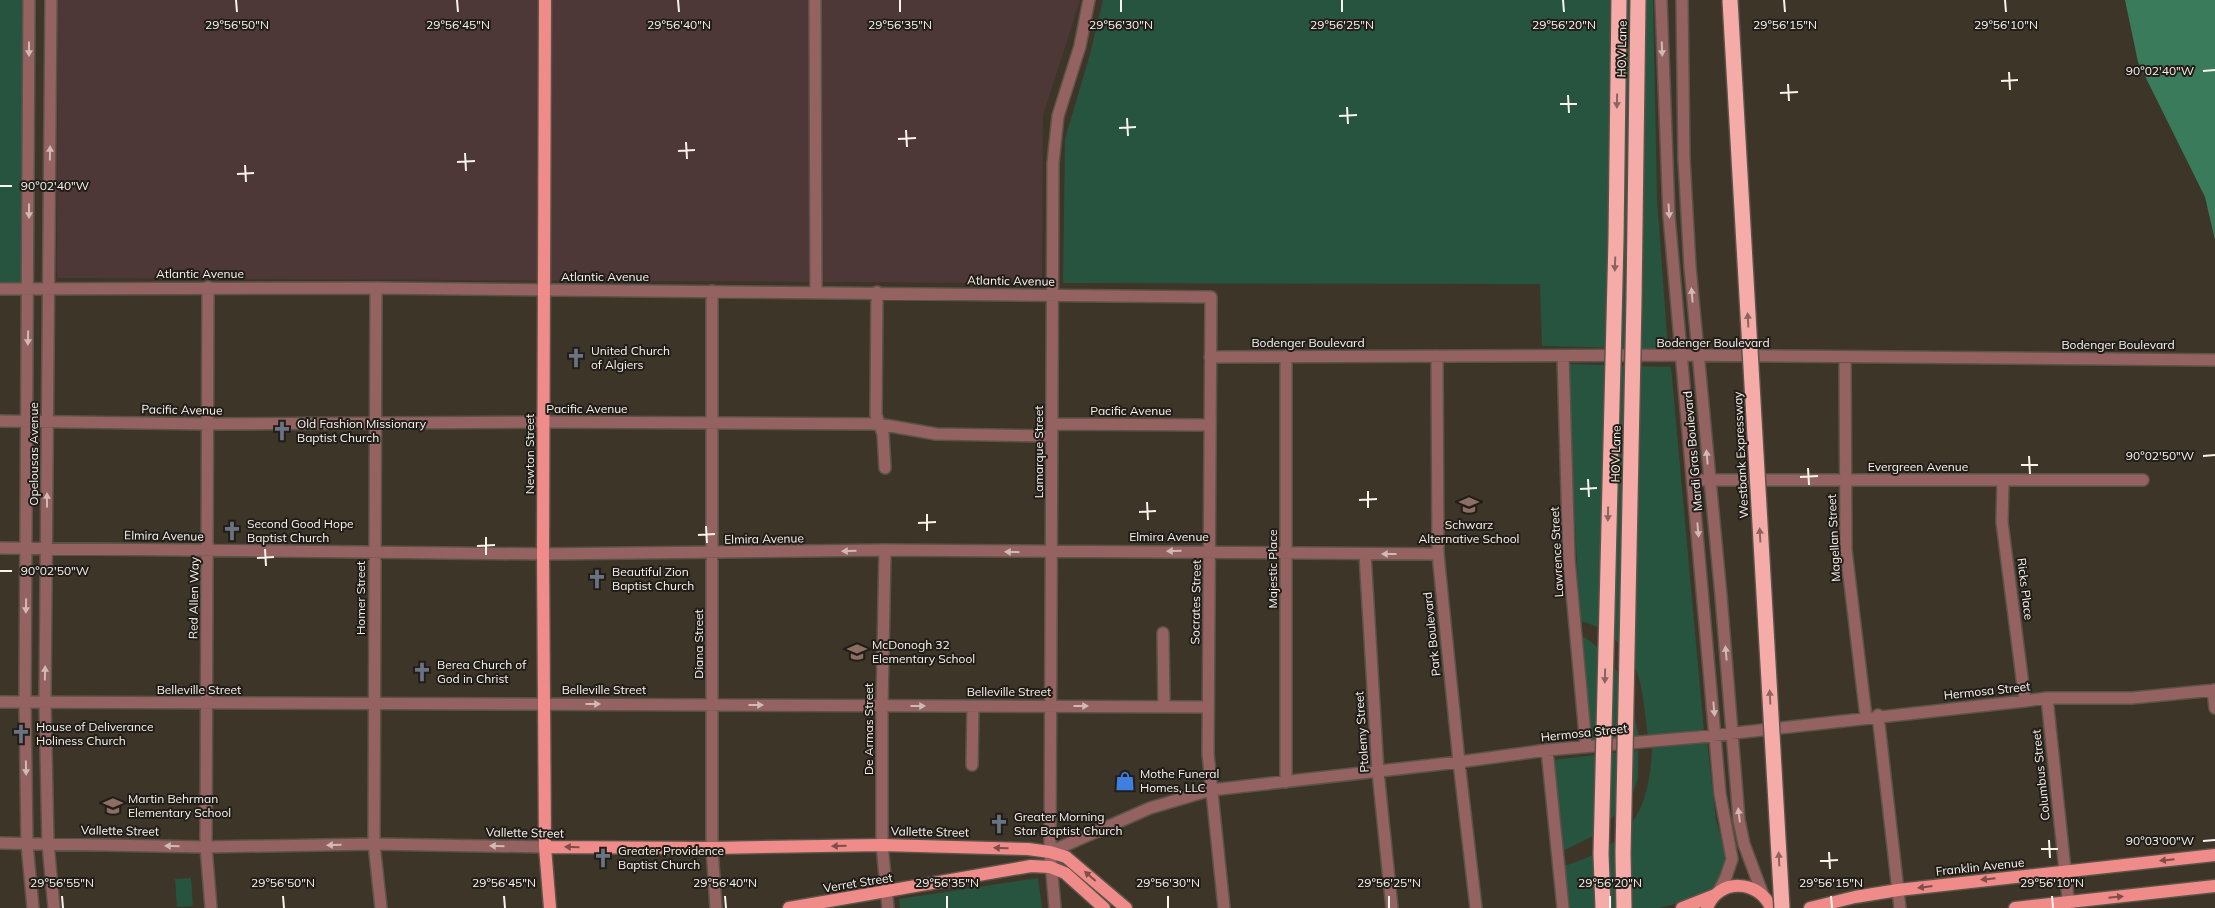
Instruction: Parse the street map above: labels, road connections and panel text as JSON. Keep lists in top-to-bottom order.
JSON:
{
  "streets": {
    "highway": ["HOV Lane", "Westbank Expressway"],
    "main road": [
      "Newton Street",
      "Vallette Street",
      "Franklin Avenue",
      "Verret Street"
    ],
    "street": [
      "Atlantic Avenue",
      "Bodenger Boulevard",
      "Pacific Avenue",
      "Mardi Gras Boulevard",
      "Lamarque Street",
      "Opelousas Avenue",
      "Evergreen Avenue",
      "Elmira Avenue",
      "Magellan Street",
      "Lawrence Street",
      "Majestic Place",
      "Ricks Place",
      "Red Allen Way",
      "Homer Street",
      "Socrates Street",
      "Park Boulevard",
      "Diana Street",
      "Belleville Street",
      "Hermosa Street",
      "De Armas Street",
      "Ptolemy Street",
      "Columbus Street"
    ]
  },
  "crossings": [
    ["Atlantic Avenue", "Lamarque Street"],
    ["Atlantic Avenue", "Opelousas Avenue"],
    ["Atlantic Avenue", "Newton Street"],
    ["Atlantic Avenue", "Red Allen Way"],
    ["Atlantic Avenue", "Homer Street"],
    ["Atlantic Avenue", "Socrates Street"],
    ["Atlantic Avenue", "Diana Street"],
    ["Bodenger Boulevard", "Mardi Gras Boulevard"],
    ["Bodenger Boulevard", "Magellan Street"],
    ["Bodenger Boulevard", "Lawrence Street"],
    ["Bodenger Boulevard", "Majestic Place"],
    ["Bodenger Boulevard", "Socrates Street"],
    ["Bodenger Boulevard", "Park Boulevard"],
    ["Pacific Avenue", "Lamarque Street"],
    ["Pacific Avenue", "Opelousas Avenue"],
    ["Pacific Avenue", "Newton Street"],
    ["Pacific Avenue", "Red Allen Way"],
    ["Pacific Avenue", "Homer Street"],
    ["Pacific Avenue", "Socrates Street"],
    ["Pacific Avenue", "Diana Street"],
    ["Mardi Gras Boulevard", "Evergreen Avenue"],
    ["Mardi Gras Boulevard", "Hermosa Street"],
    ["Lamarque Street", "Elmira Avenue"],
    ["Lamarque Street", "Belleville Street"],
    ["Lamarque Street", "Hermosa Street"],
    ["Lamarque Street", "Vallette Street"],
    ["Lamarque Street", "Verret Street"],
    ["Opelousas Avenue", "Elmira Avenue"],
    ["Opelousas Avenue", "Belleville Street"],
    ["Opelousas Avenue", "Vallette Street"],
    ["Newton Street", "Elmira Avenue"],
    ["Newton Street", "Belleville Street"],
    ["Newton Street", "Vallette Street"],
    ["Evergreen Avenue", "Magellan Street"],
    ["Evergreen Avenue", "Ricks Place"],
    ["Elmira Avenue", "Majestic Place"],
    ["Elmira Avenue", "Red Allen Way"],
    ["Elmira Avenue", "Homer Street"],
    ["Elmira Avenue", "Socrates Street"],
    ["Elmira Avenue", "Park Boulevard"],
    ["Elmira Avenue", "Diana Street"],
    ["Elmira Avenue", "De Armas Street"],
    ["Elmira Avenue", "Ptolemy Street"],
    ["Magellan Street", "Hermosa Street"],
    ["Lawrence Street", "Hermosa Street"],
    ["Majestic Place", "Hermosa Street"],
    ["Ricks Place", "Hermosa Street"],
    ["Red Allen Way", "Belleville Street"],
    ["Red Allen Way", "Vallette Street"],
    ["Homer Street", "Belleville Street"],
    ["Homer Street", "Vallette Street"],
    ["Socrates Street", "Belleville Street"],
    ["Socrates Street", "Hermosa Street"],
    ["Park Boulevard", "Hermosa Street"],
    ["Diana Street", "Belleville Street"],
    ["Diana Street", "Vallette Street"],
    ["Belleville Street", "De Armas Street"],
    ["Hermosa Street", "Ptolemy Street"],
    ["Hermosa Street", "Columbus Street"],
    ["Hermosa Street", "Vallette Street"],
    ["De Armas Street", "Vallette Street"],
    ["De Armas Street", "Verret Street"],
    ["Columbus Street", "Franklin Avenue"]
  ],
  "one_way": ["Elmira Avenue", "Belleville Street", "Vallette Street"],
  "places": {
    "church": [
      "United Church of Algiers",
      "Old Fashion Missionary Baptist Church",
      "Second Good Hope Baptist Church",
      "Beautiful Zion Baptist Church",
      "Berea Church of God in Christ",
      "House of Deliverance Holiness Church",
      "Greater Morning Star Baptist Church",
      "Greater Providence Baptist Church"
    ],
    "school or university": ["Schwarz Alternative School", "McDonogh 32 Elementary School", "Martin Behrman Elementary School"],
    "shop": ["Mothe Funeral Homes, LLC"]
  },
  "coordinates": [
    "29°56'50\"N",
    "29°56'45\"N",
    "29°56'40\"N",
    "29°56'35\"N",
    "29°56'30\"N",
    "29°56'25\"N",
    "29°56'20\"N",
    "29°56'15\"N",
    "29°56'10\"N",
    "90°02'40\"W",
    "90°02'50\"W",
    "90°03'00\"W",
    "29°56'55\"N"
  ]
}
